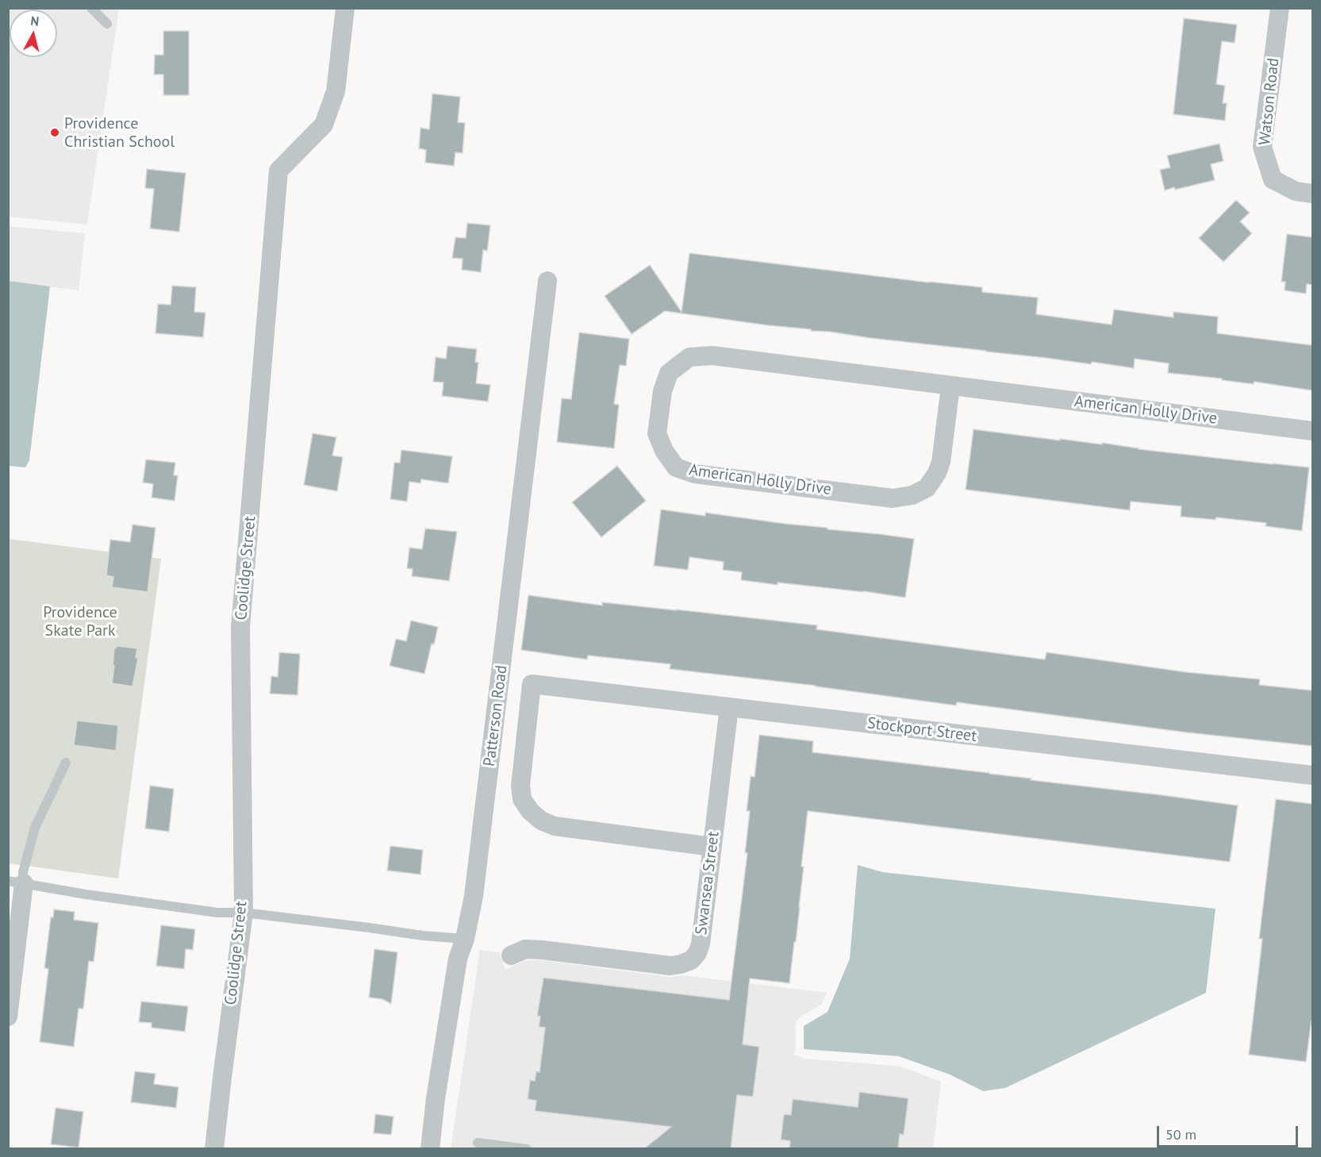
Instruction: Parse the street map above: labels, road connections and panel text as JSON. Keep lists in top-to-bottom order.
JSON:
{
  "streets": {
    "street": [
      "Watson Road",
      "American Holly Drive",
      "Coolidge Street",
      "Patterson Road",
      "Stockport Street",
      "Swansea Street"
    ]
  },
  "crossings": [
    ["Stockport Street", "Swansea Street"]
  ],
  "parks": ["Providence Skate Park"],
  "places": ["Providence Christian School"],
  "scale_bar": "50 m",
  "north": "top"
}
